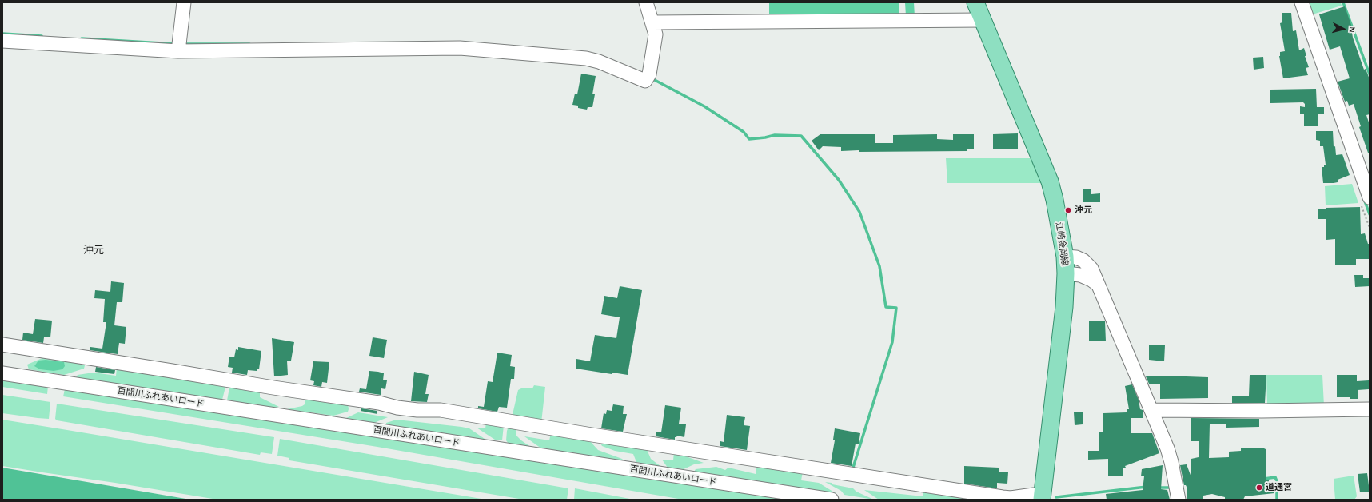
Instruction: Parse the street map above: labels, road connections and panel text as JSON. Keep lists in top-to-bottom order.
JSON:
{
  "streets": {
    "main road": ["江崎金岡線"],
    "street": ["百間川ふれあいロード"]
  },
  "districts": ["沖元"],
  "places": ["沖元", "道通宮"],
  "north": "right"
}
